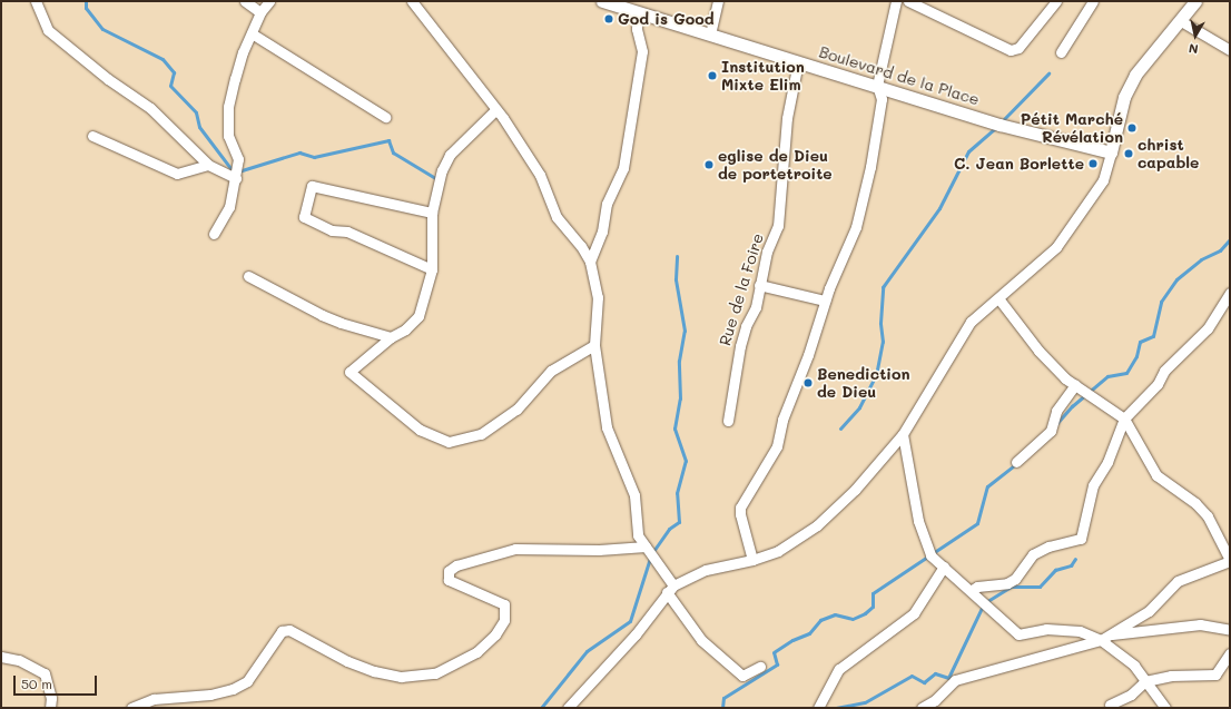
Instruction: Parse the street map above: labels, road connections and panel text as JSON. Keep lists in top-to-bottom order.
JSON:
{
  "streets": {
    "street": ["Boulevard de la Place", "Rue de la Foire"]
  },
  "crossings": [
    ["Boulevard de la Place", "Rue de la Foire"]
  ],
  "places": [
    "God is Good",
    "Institution Mixte Elim",
    "Pétit Marché Révélation",
    "christ capable",
    "C. Jean Borlette",
    "eglise de Dieu de portetroite",
    "Benediction de Dieu"
  ],
  "scale_bar": "50 m",
  "north": "bottom"
}
